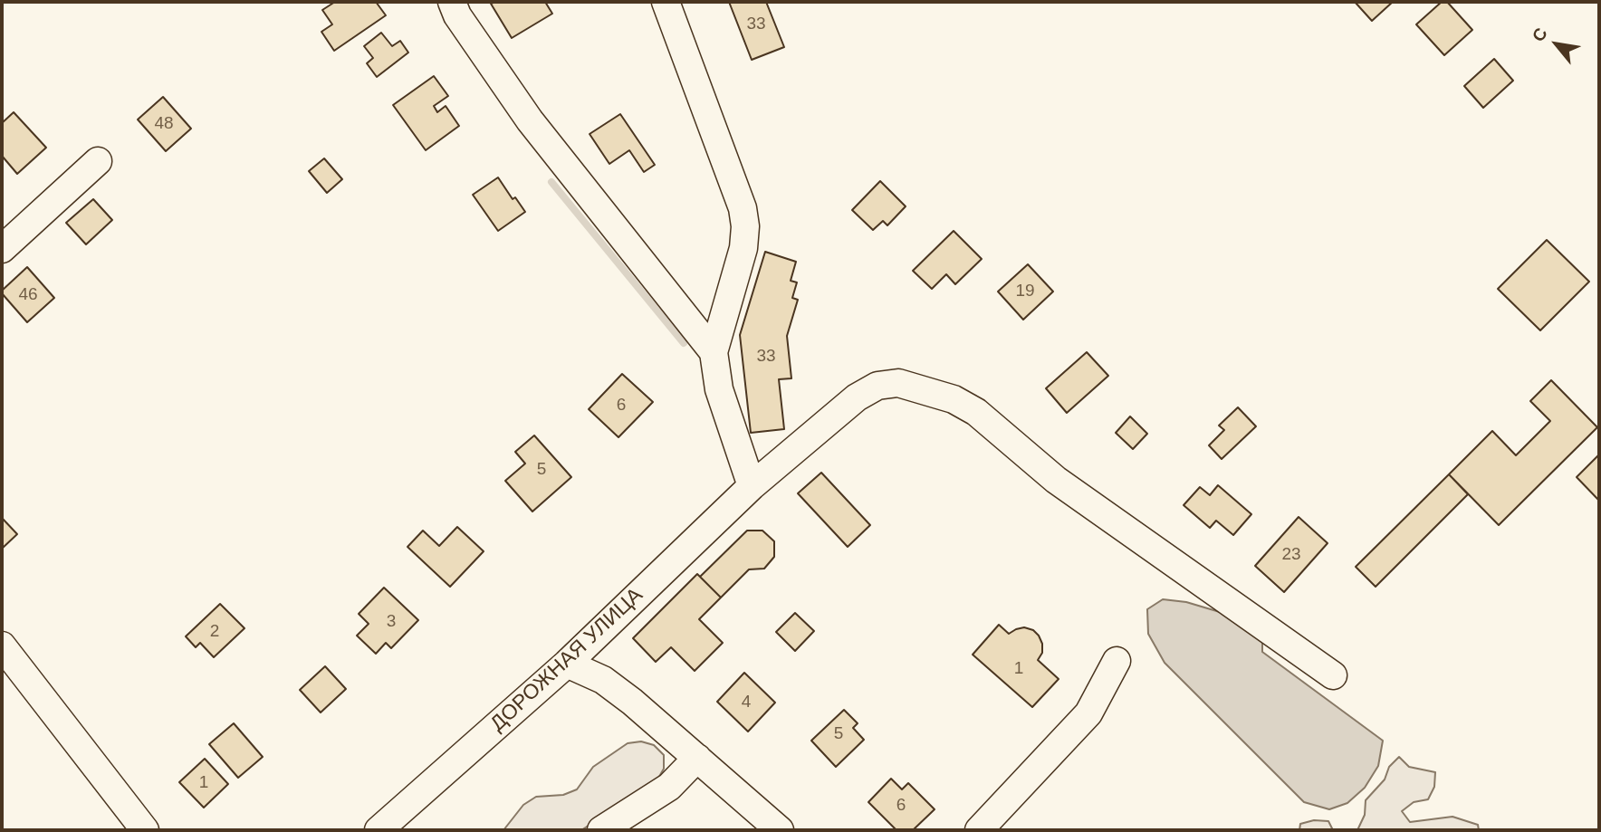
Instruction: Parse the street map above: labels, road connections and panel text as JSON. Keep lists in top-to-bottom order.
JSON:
{
  "streets": {
    "street": ["ДОРОЖНАЯ УЛИЦА"]
  },
  "house_numbers": [
    "33",
    "48",
    "19",
    "46",
    "33",
    "6",
    "5",
    "23",
    "3",
    "2",
    "1",
    "4",
    "5",
    "1",
    "6"
  ],
  "north": "top left"
}
